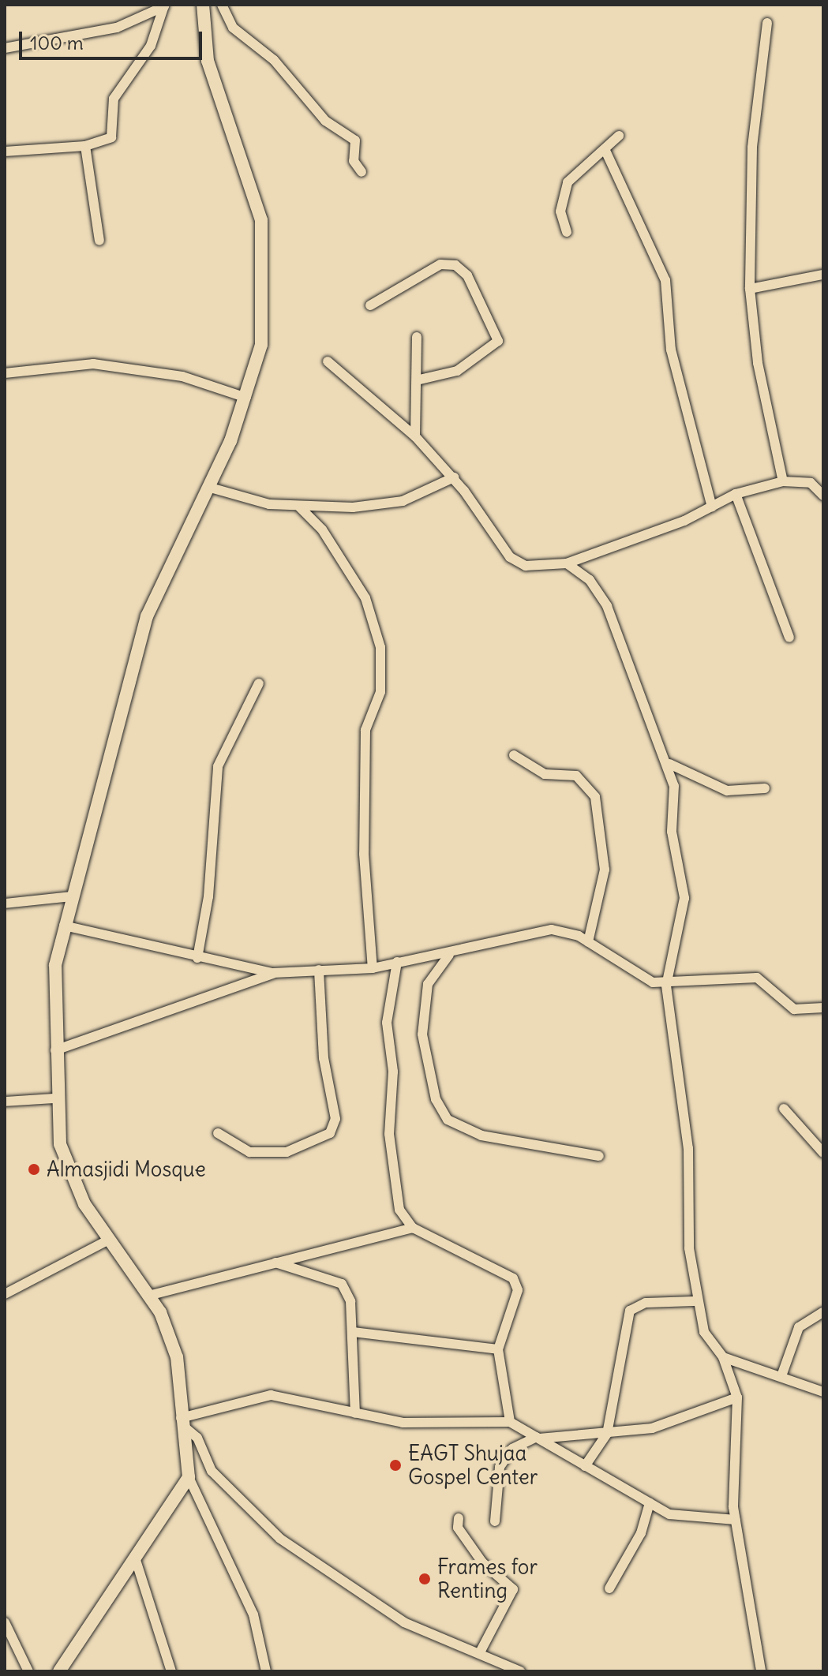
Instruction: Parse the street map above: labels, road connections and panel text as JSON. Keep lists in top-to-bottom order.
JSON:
{
  "places": ["Almasjidi Mosque", "EAGT Shujaa Gospel Center", "Frames for Renting"],
  "scale_bar": "100 m"
}
